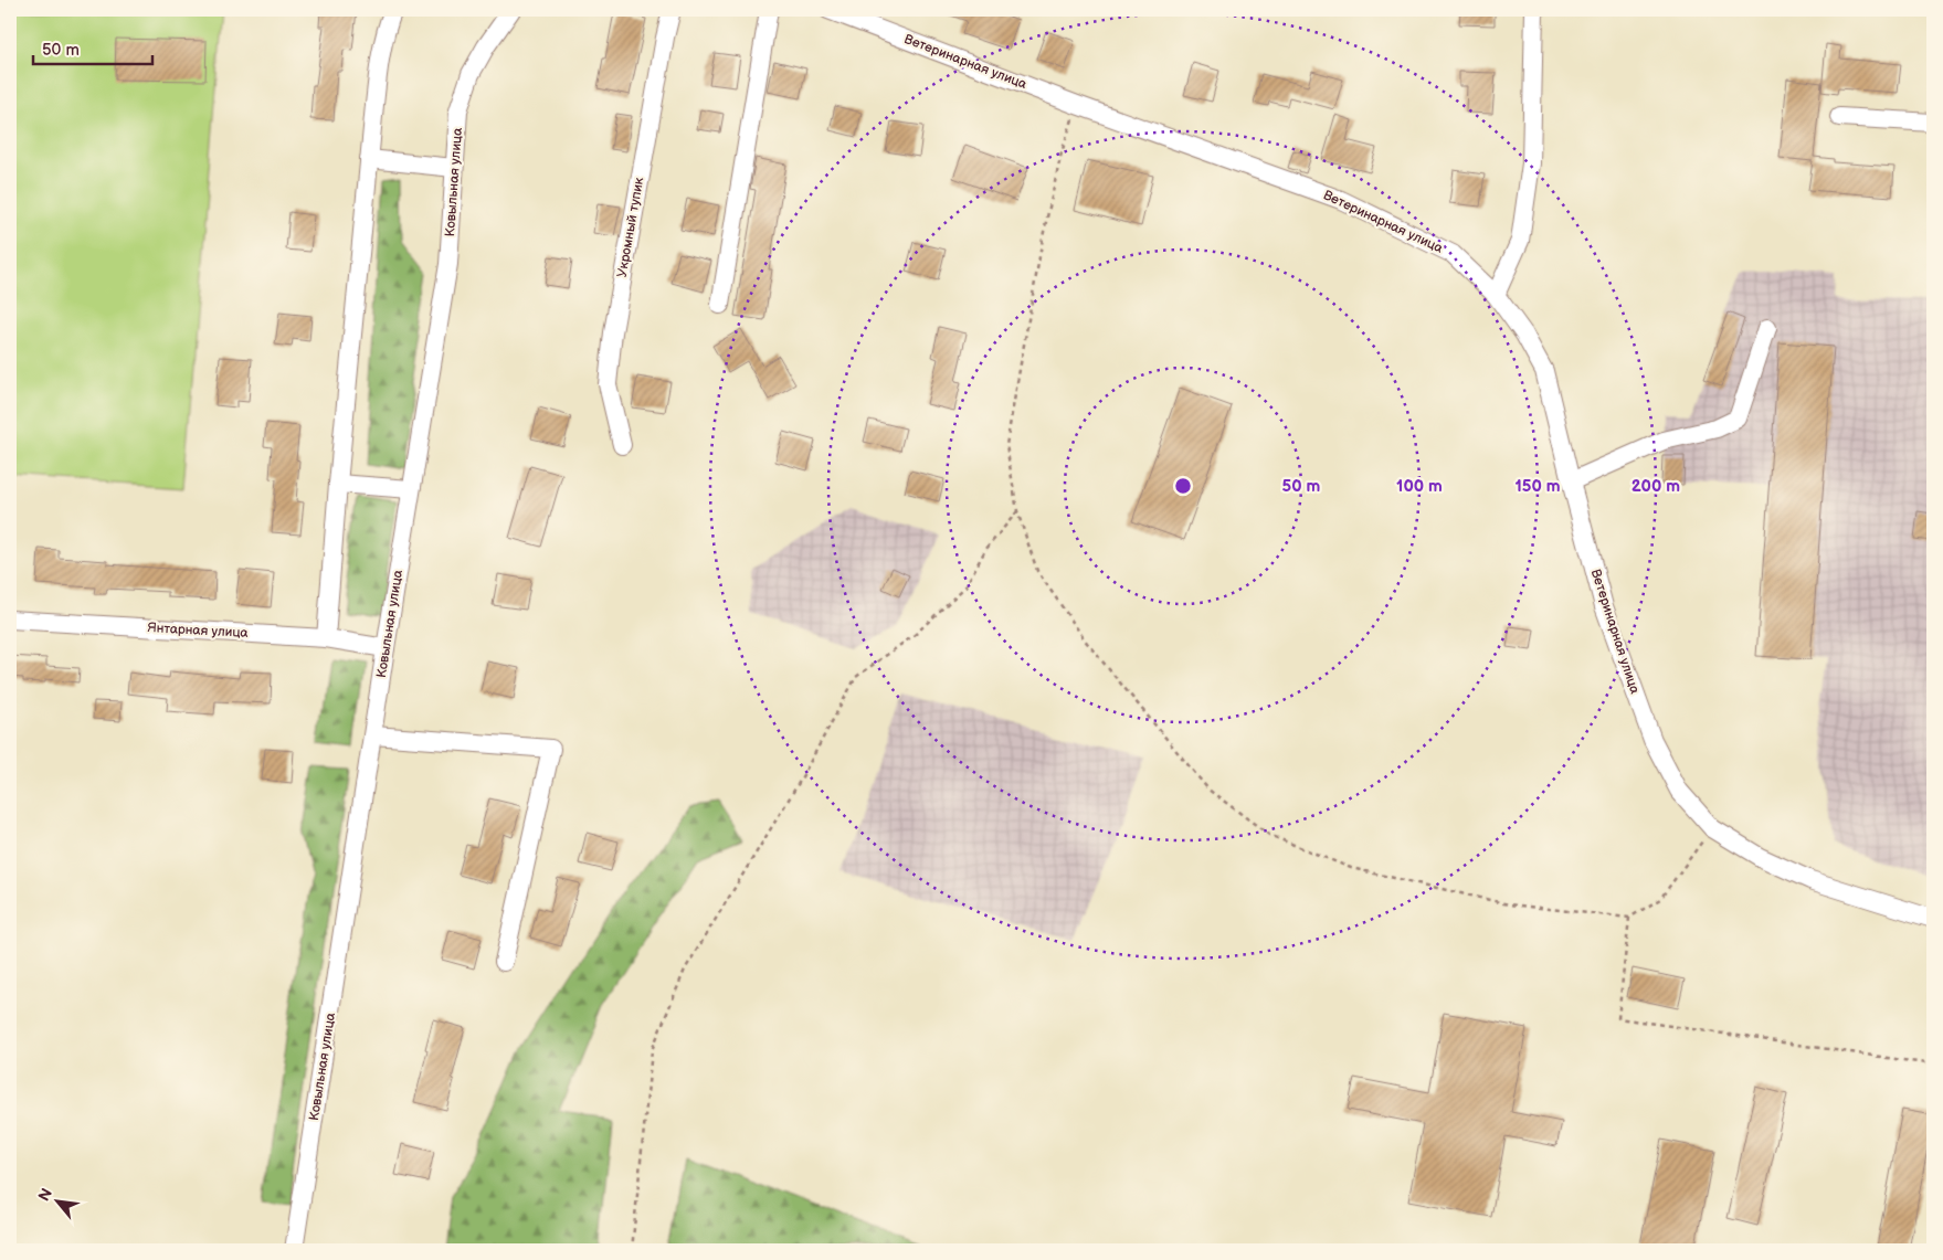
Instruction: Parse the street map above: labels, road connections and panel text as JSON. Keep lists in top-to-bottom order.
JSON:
{
  "streets": {
    "street": [
      "Ветеринарная улица",
      "Ковыльная улица",
      "Укромный тупик",
      "Янтарная улица"
    ]
  },
  "crossings": [
    ["Ковыльная улица", "Янтарная улица"]
  ],
  "scale_bar": "50 m",
  "north": "top left",
  "rings": [
    "50 m",
    "100 m",
    "150 m",
    "200 m"
  ]
}
